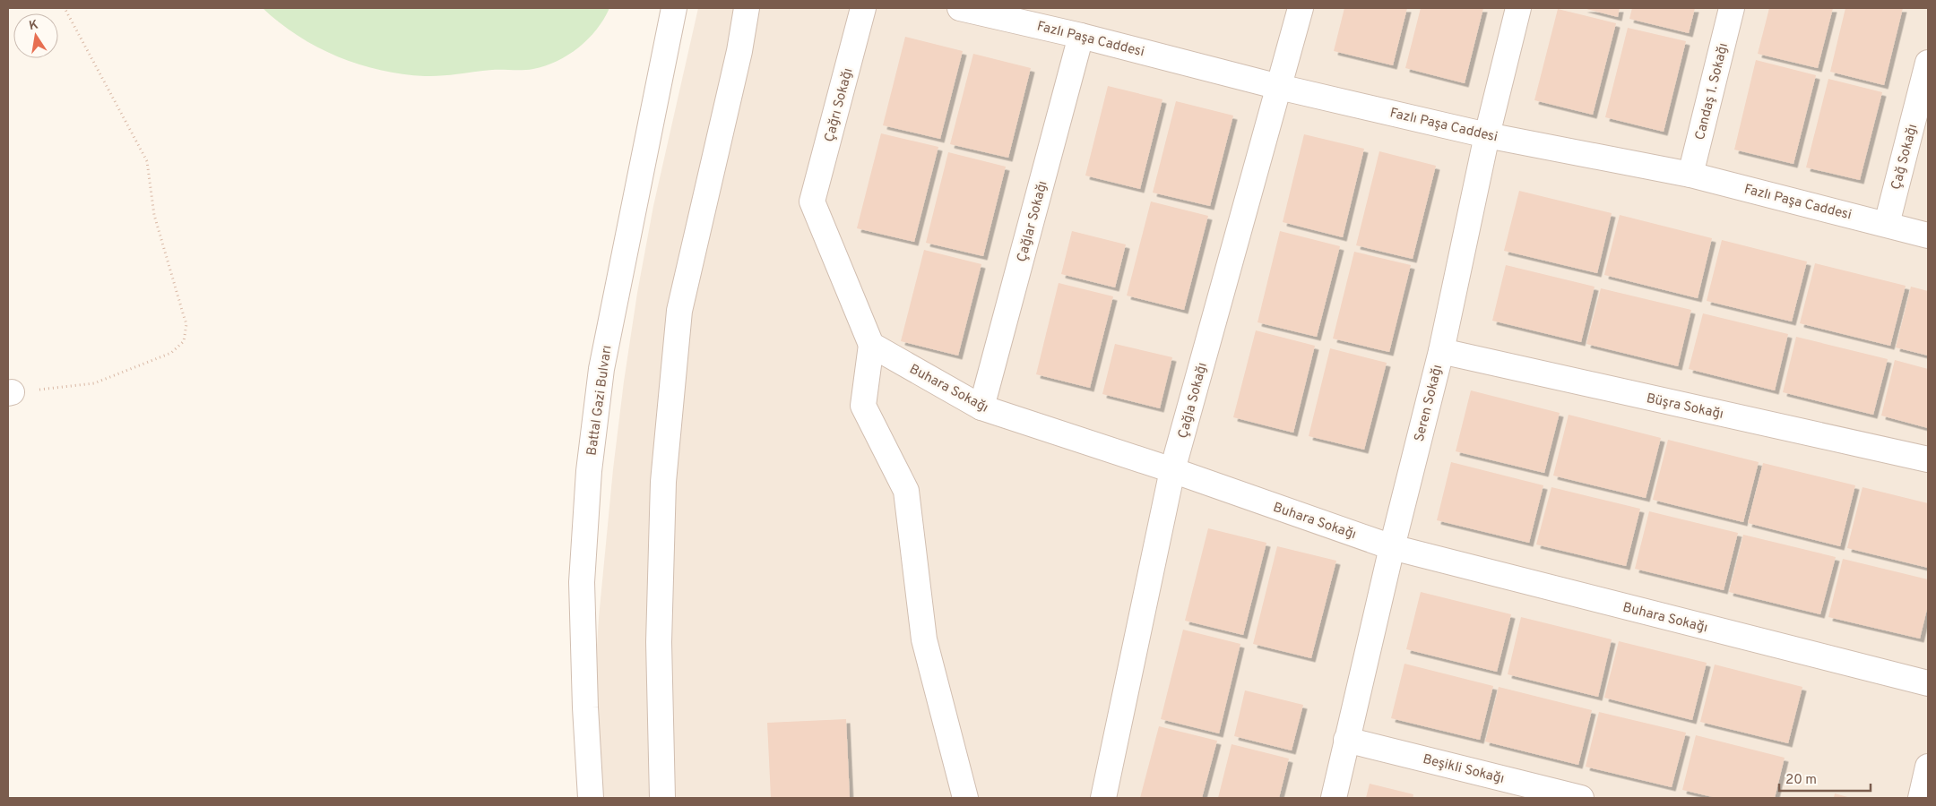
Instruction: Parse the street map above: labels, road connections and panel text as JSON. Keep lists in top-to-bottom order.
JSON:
{
  "streets": {
    "street": [
      "Fazlı Paşa Caddesi",
      "Candaş 1. Sokağı",
      "Çağrı Sokağı",
      "Çağ Sokağı",
      "Çağlar Sokağı",
      "Buhara Sokağı",
      "Battal Gazi Bulvarı",
      "Çağla Sokağı",
      "Seren Sokağı",
      "Büşra Sokağı",
      "Beşikli Sokağı"
    ]
  },
  "crossings": [
    ["Fazlı Paşa Caddesi", "Candaş 1. Sokağı"],
    ["Fazlı Paşa Caddesi", "Çağ Sokağı"],
    ["Fazlı Paşa Caddesi", "Çağlar Sokağı"],
    ["Fazlı Paşa Caddesi", "Çağla Sokağı"],
    ["Fazlı Paşa Caddesi", "Seren Sokağı"],
    ["Çağrı Sokağı", "Buhara Sokağı"],
    ["Çağlar Sokağı", "Buhara Sokağı"],
    ["Buhara Sokağı", "Çağla Sokağı"],
    ["Buhara Sokağı", "Seren Sokağı"],
    ["Seren Sokağı", "Büşra Sokağı"],
    ["Seren Sokağı", "Beşikli Sokağı"]
  ],
  "scale_bar": "20 m",
  "north": "top"
}
